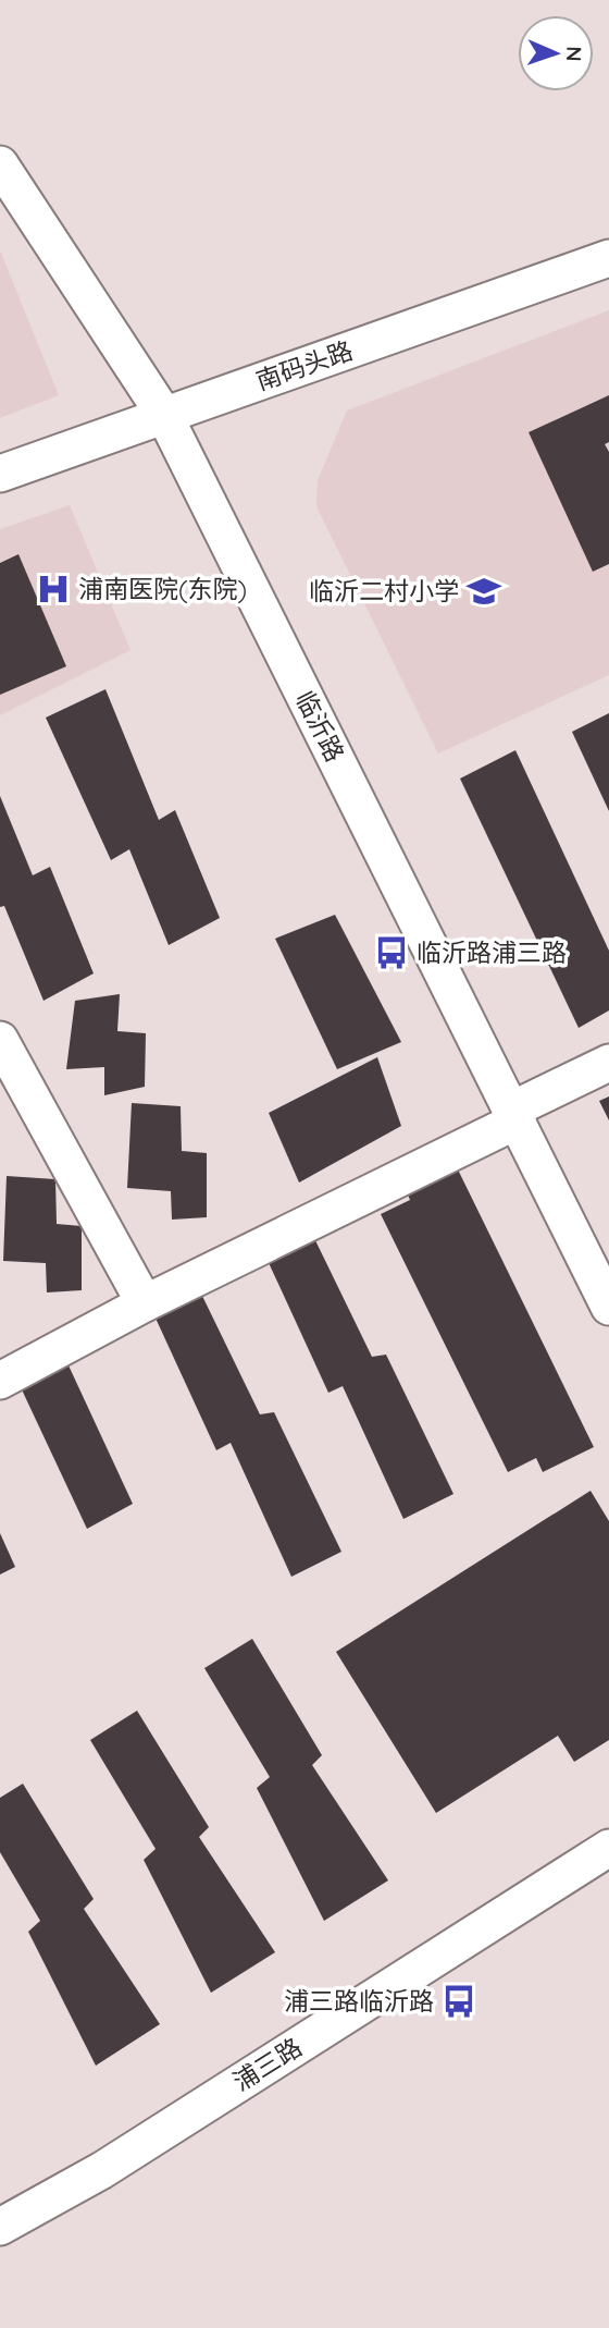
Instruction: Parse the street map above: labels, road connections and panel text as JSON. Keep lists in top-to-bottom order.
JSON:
{
  "streets": {
    "street": ["南码头路", "临沂路", "浦三路"]
  },
  "crossings": [
    ["南码头路", "临沂路"]
  ],
  "places": {
    "hospital": ["浦南医院(东院)"],
    "school or university": ["临沂二村小学"],
    "bus stop": ["临沂路浦三路", "浦三路临沂路"]
  },
  "north": "right"
}
